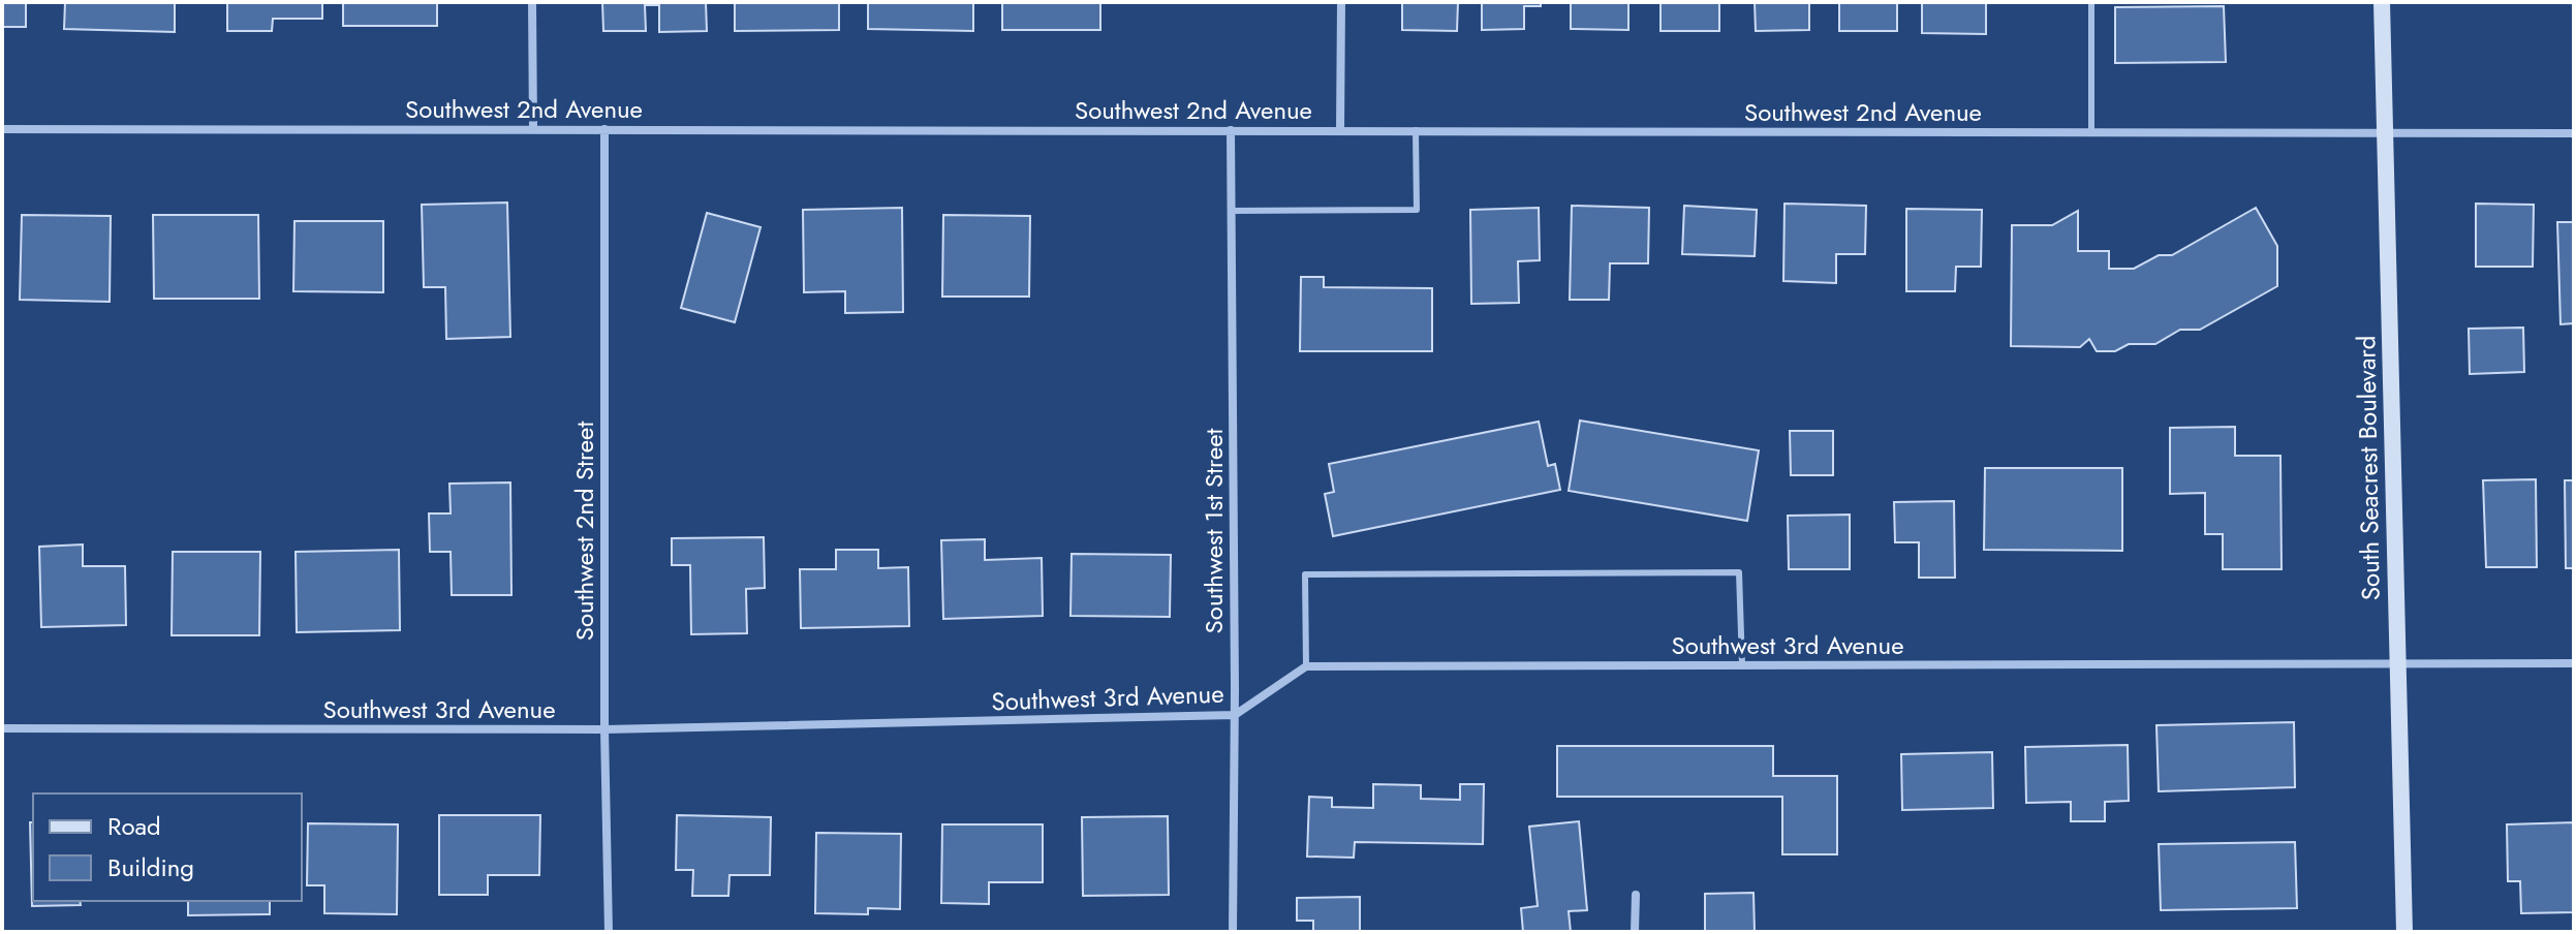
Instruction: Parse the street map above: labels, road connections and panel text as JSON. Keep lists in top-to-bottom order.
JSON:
{
  "streets": {
    "street": [
      "Southwest 2nd Avenue",
      "South Seacrest Boulevard",
      "Southwest 2nd Street",
      "Southwest 1st Street",
      "Southwest 3rd Avenue"
    ]
  },
  "crossings": [
    ["Southwest 2nd Avenue", "South Seacrest Boulevard"],
    ["Southwest 2nd Avenue", "Southwest 2nd Street"],
    ["Southwest 2nd Avenue", "Southwest 1st Street"],
    ["South Seacrest Boulevard", "Southwest 3rd Avenue"],
    ["Southwest 2nd Street", "Southwest 3rd Avenue"],
    ["Southwest 1st Street", "Southwest 3rd Avenue"]
  ],
  "legend": ["Road", "Building"]
}
